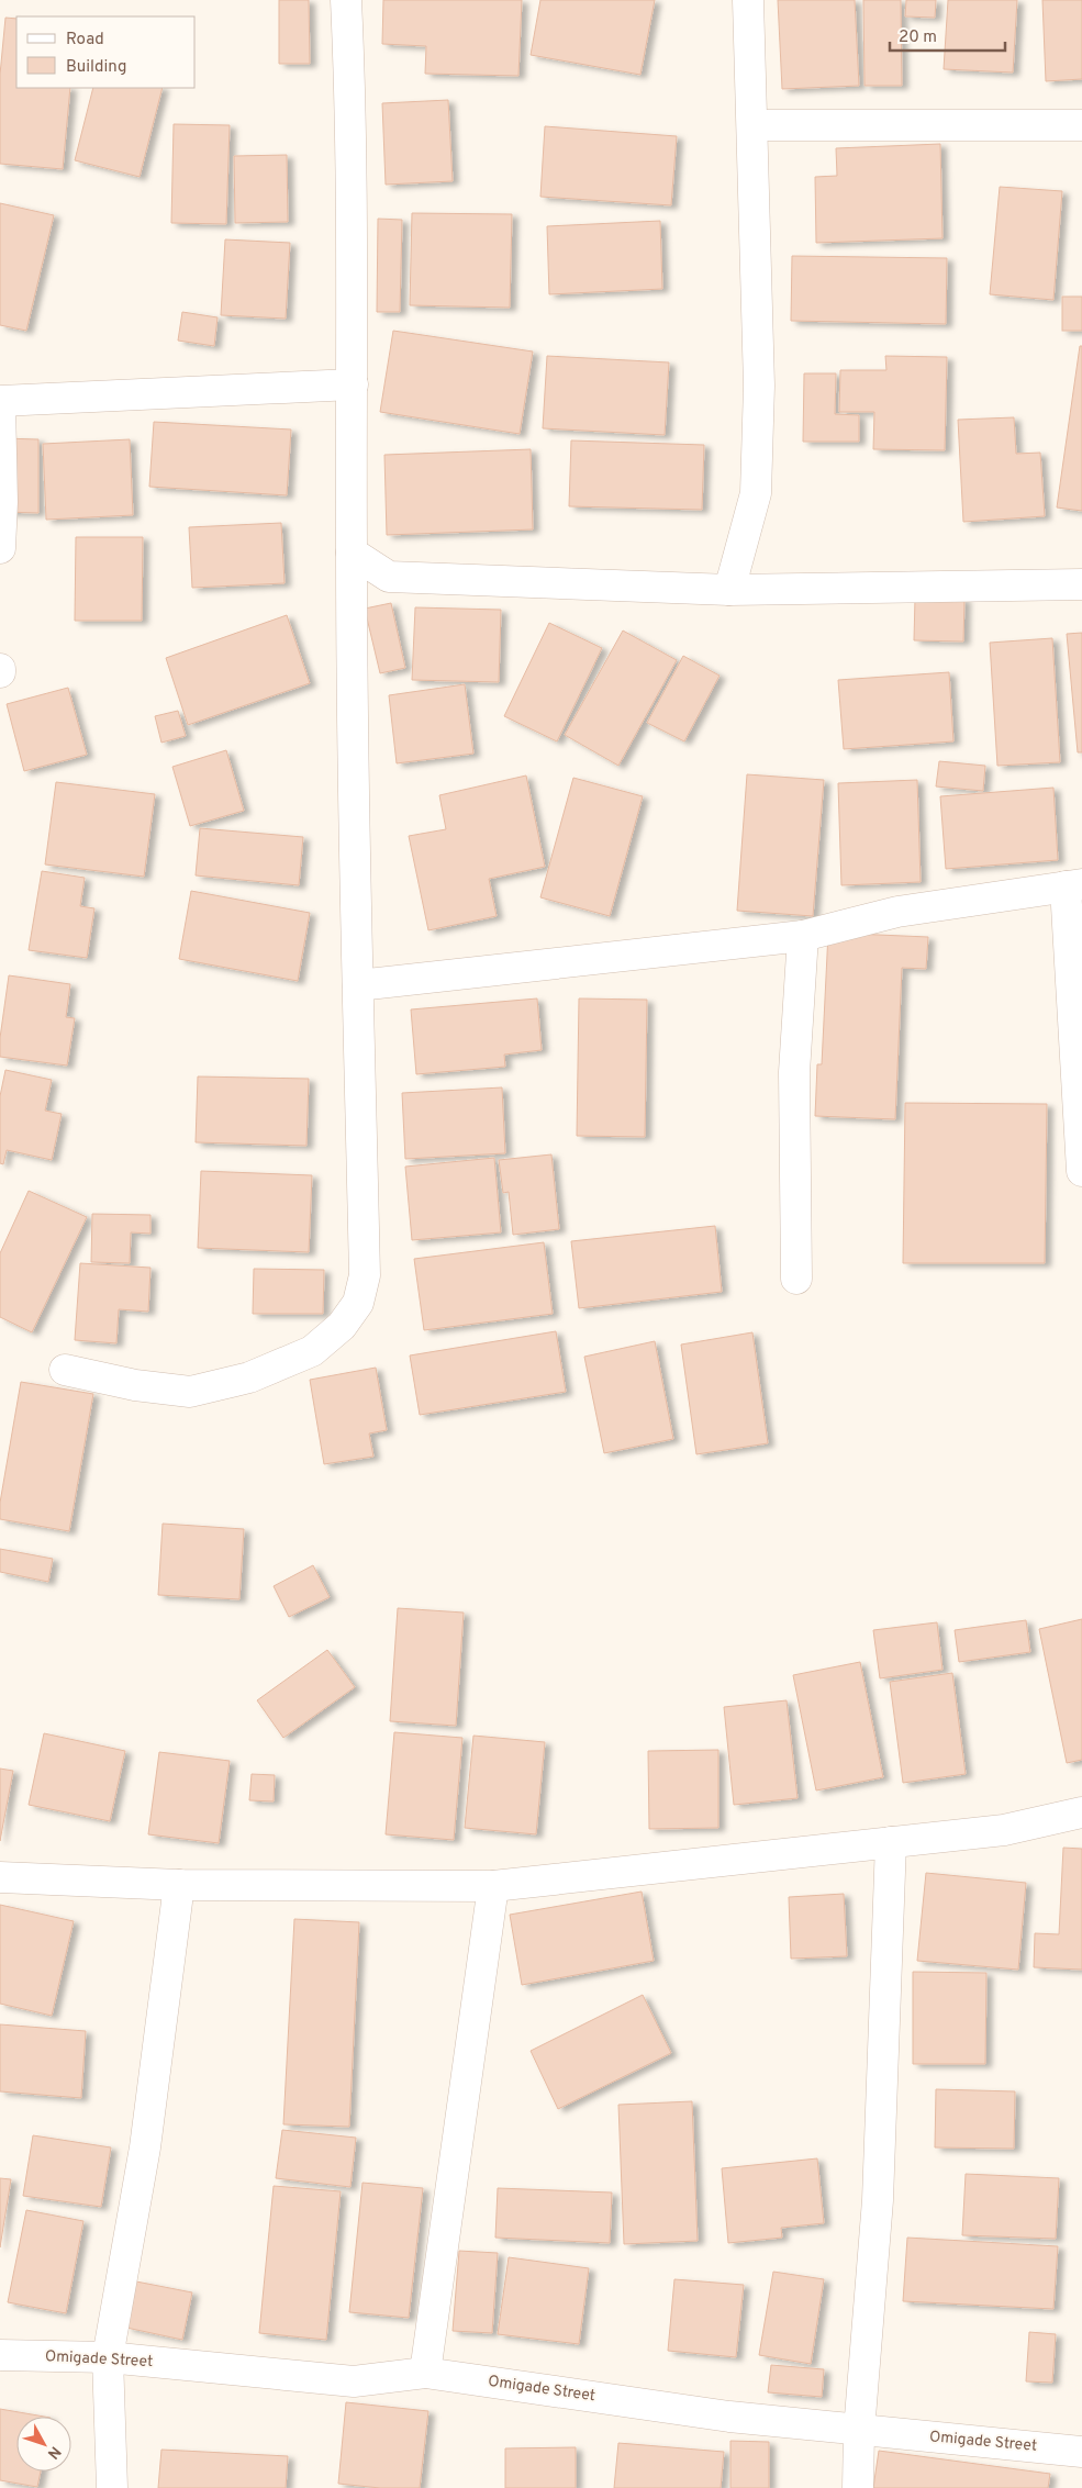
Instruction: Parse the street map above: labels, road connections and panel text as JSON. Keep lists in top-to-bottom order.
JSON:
{
  "streets": {
    "street": ["Omigade Street"]
  },
  "legend": ["Road", "Building"],
  "scale_bar": "20 m",
  "north": "bottom right"
}
